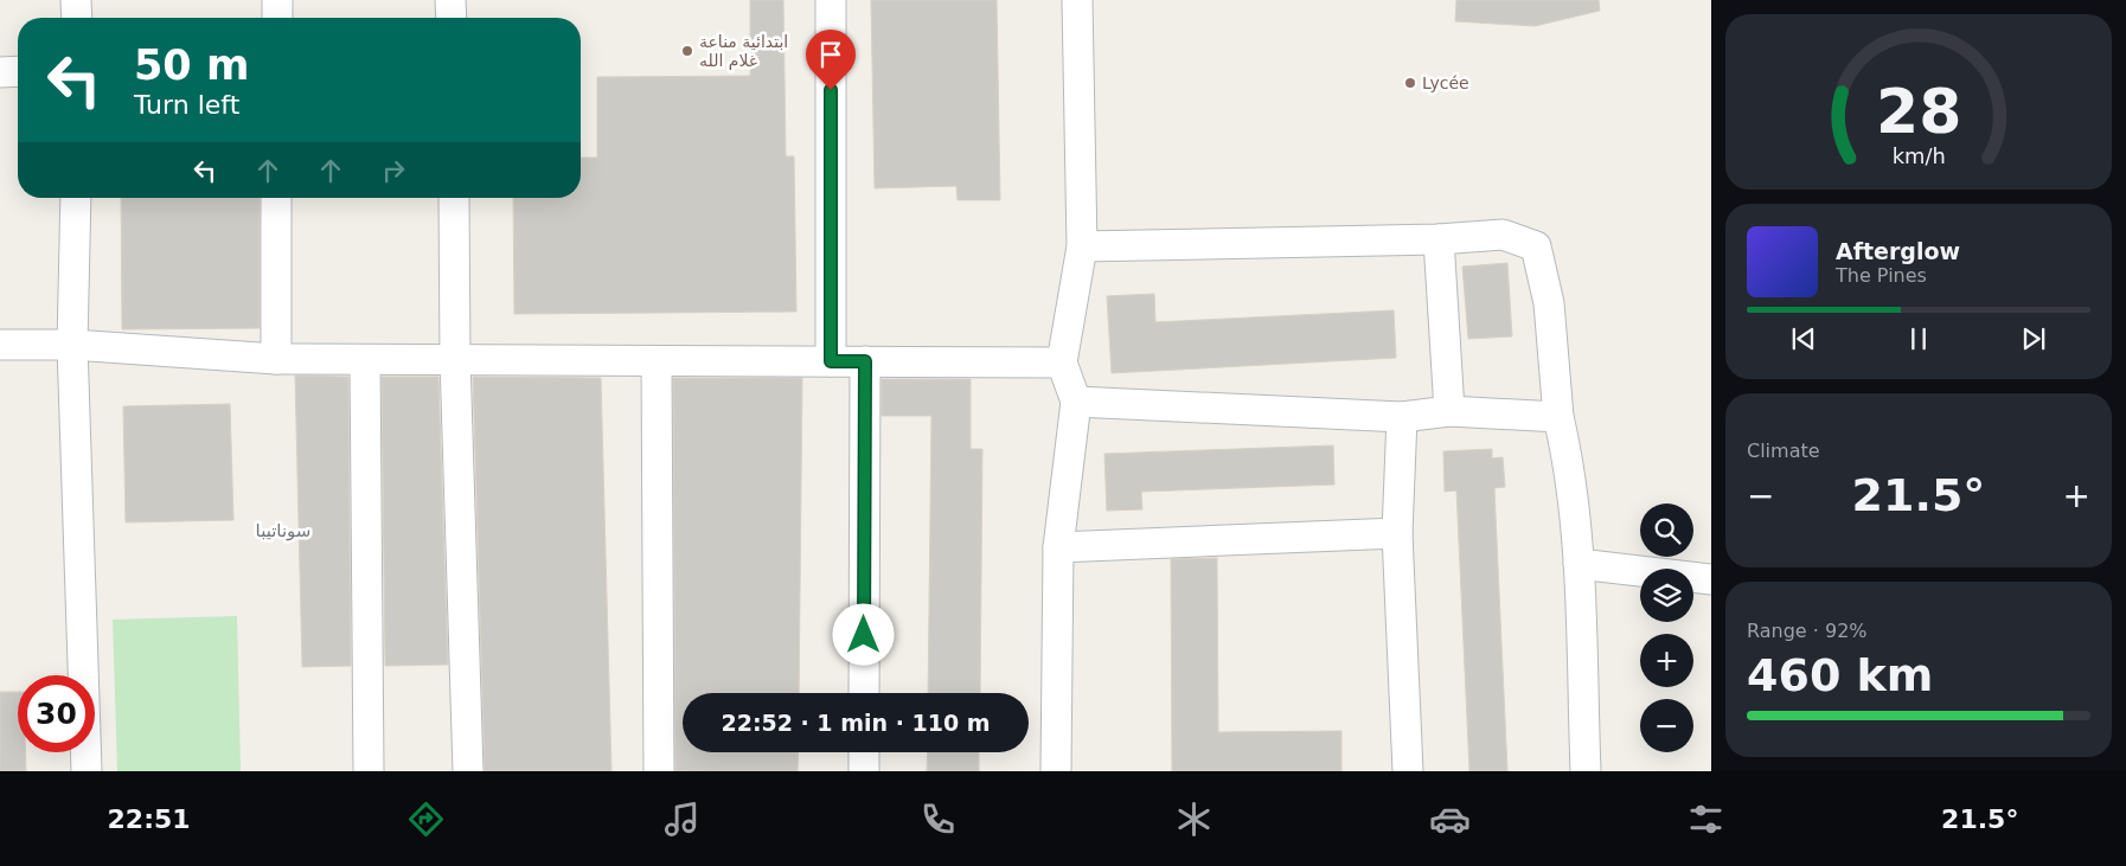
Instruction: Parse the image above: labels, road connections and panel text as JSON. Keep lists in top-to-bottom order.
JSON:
{
  "districts": ["سوناتيبا"],
  "places": ["ابتدائية مناعة غلام الله", "Lycée"],
  "page": {
    "turn": ["50 m", "Turn left"],
    "song": ["Afterglow", "The Pines"],
    "tile": [
      "Climate",
      ["Range · 92%", "460 km"]
    ],
    "heat": ["−", "21.5°", "+"],
    "map_buttons": ["+", "−"],
    "limit": "30",
    "trip": "22:52 · 1 min · 110 m",
    "tabs": ["22:51", "21.5°"],
    "gauge": ["28", "km/h"]
  }
}
